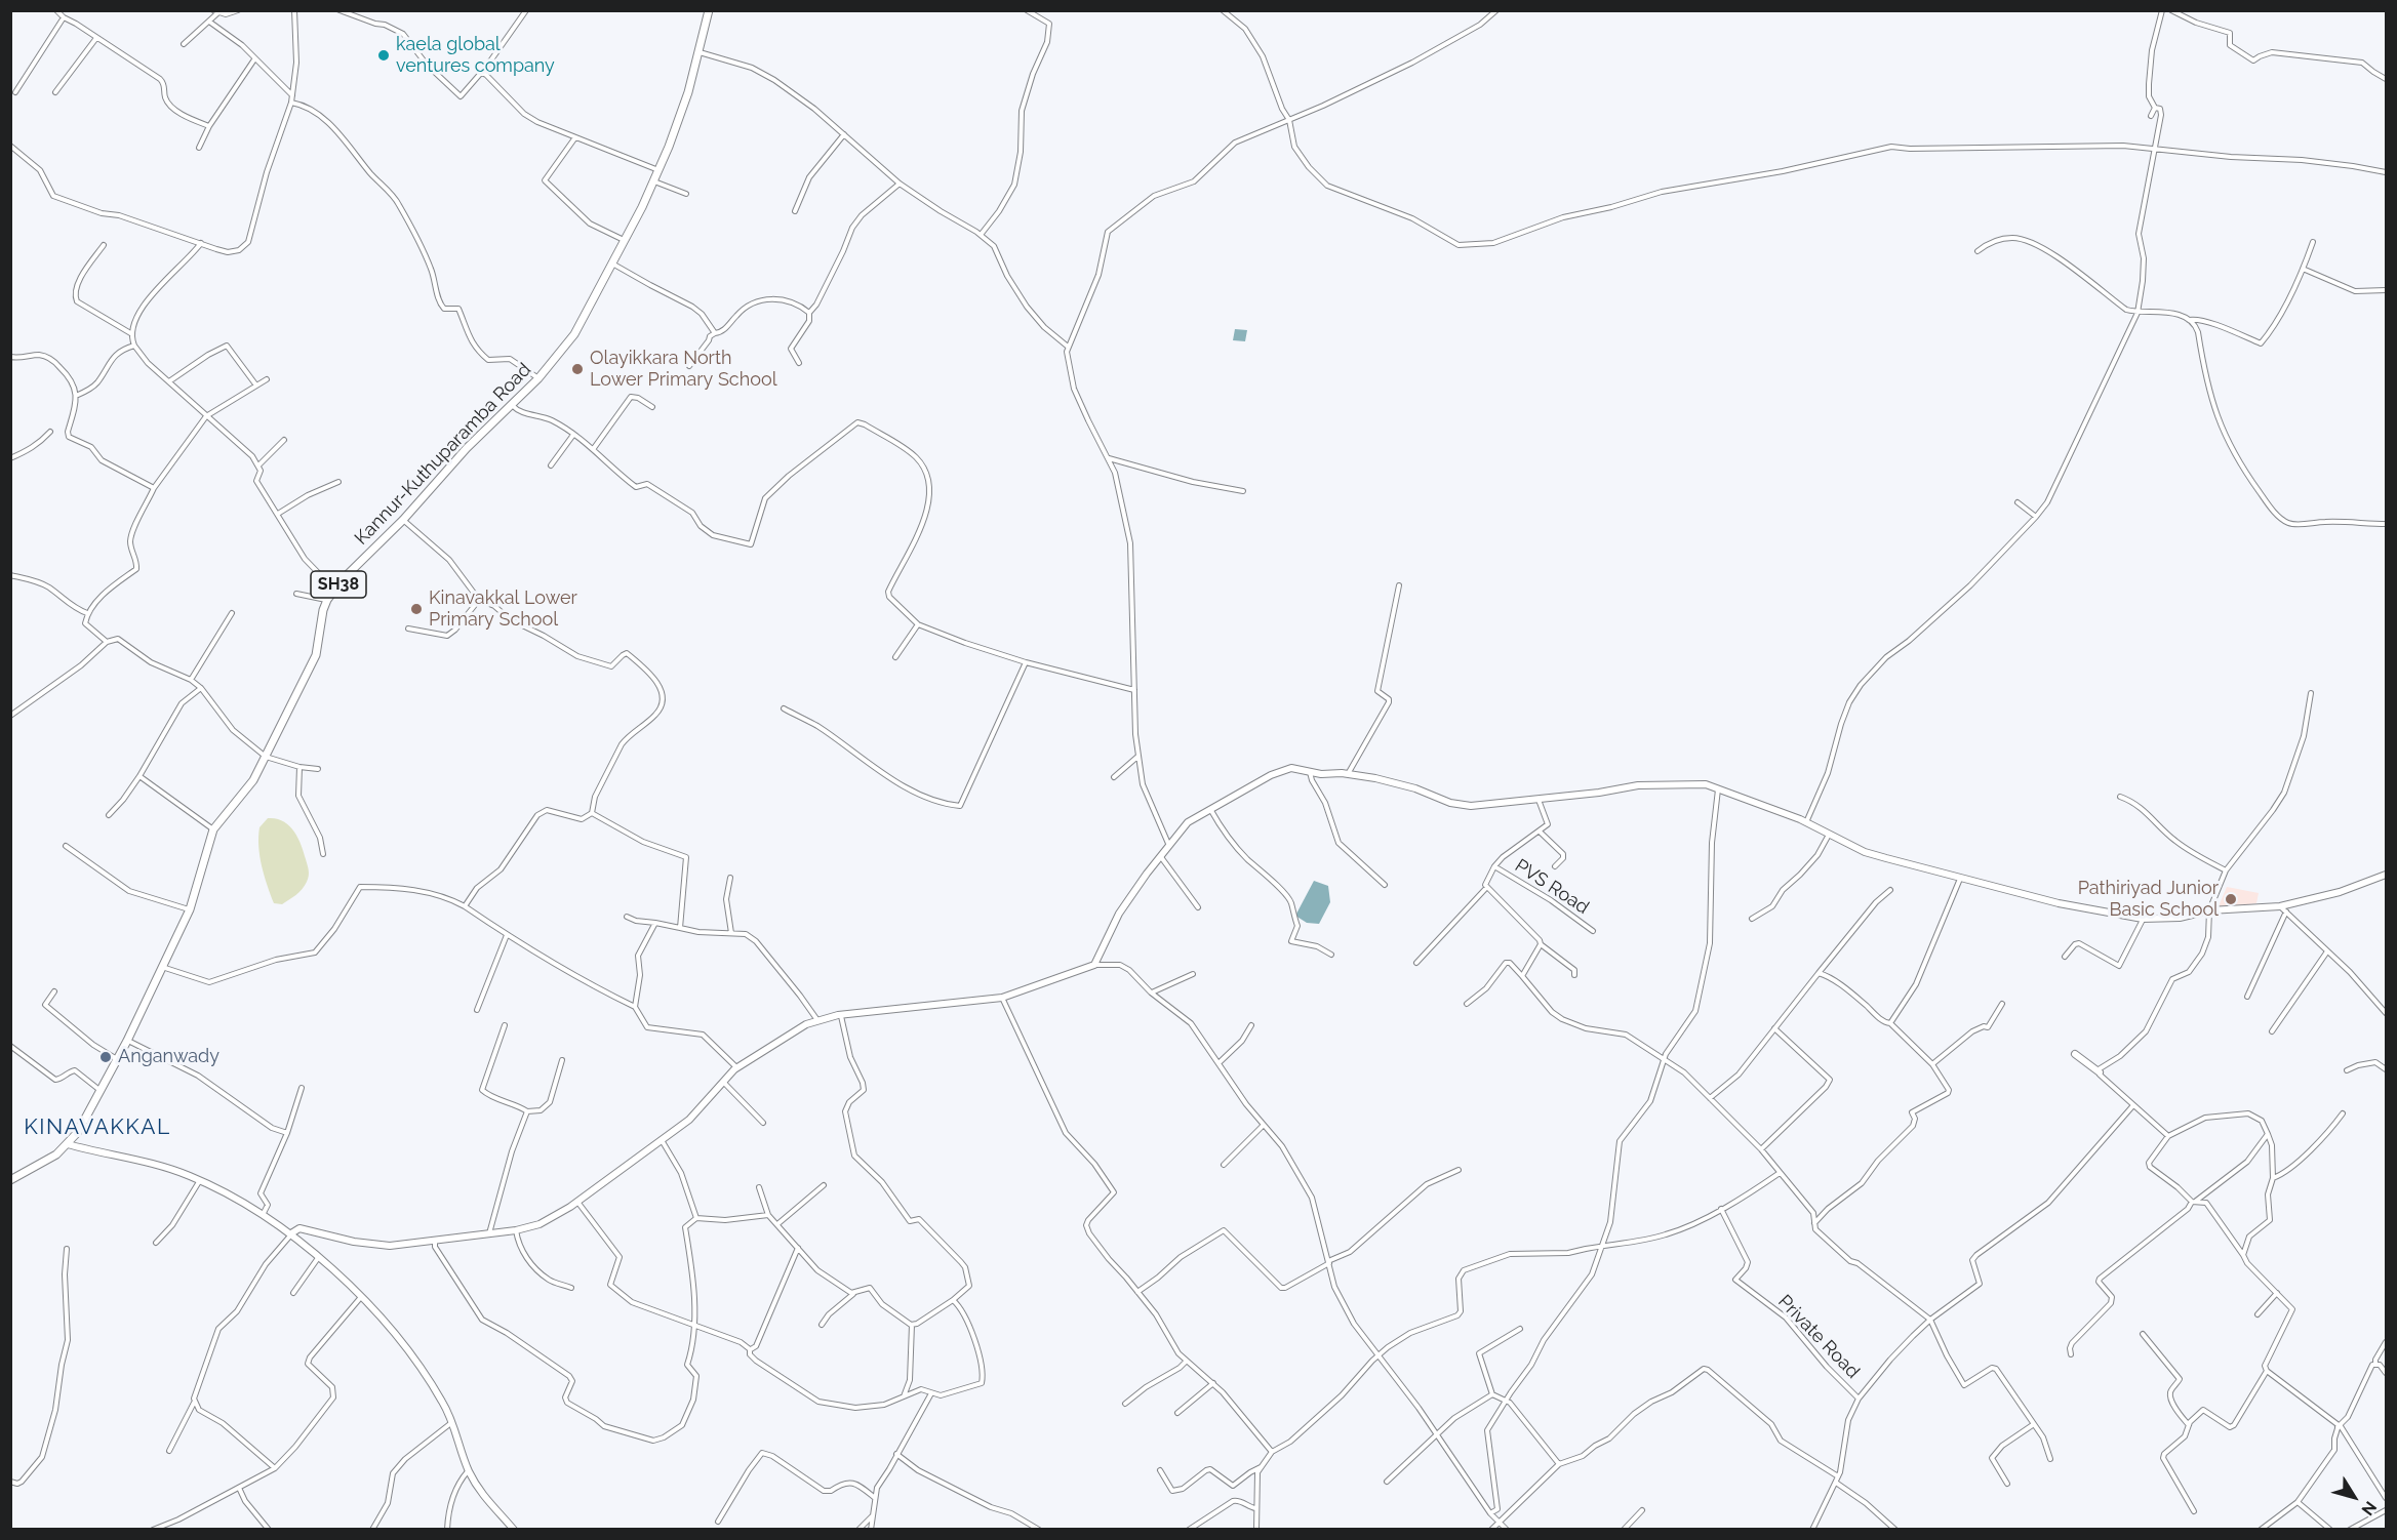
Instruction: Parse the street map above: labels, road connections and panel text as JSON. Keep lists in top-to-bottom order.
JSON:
{
  "streets": {
    "main road": ["Kannur-Kuthuparamba Road", "SH38"],
    "street": ["PVS Road", "Private Road"]
  },
  "districts": ["KINAVAKKAL"],
  "places": [
    "kaela global ventures company",
    "Olayikkara North Lower Primary School",
    "Kinavakkal Lower Primary School",
    "Pathiriyad Junior Basic School",
    "Anganwady"
  ],
  "north": "bottom right"
}
